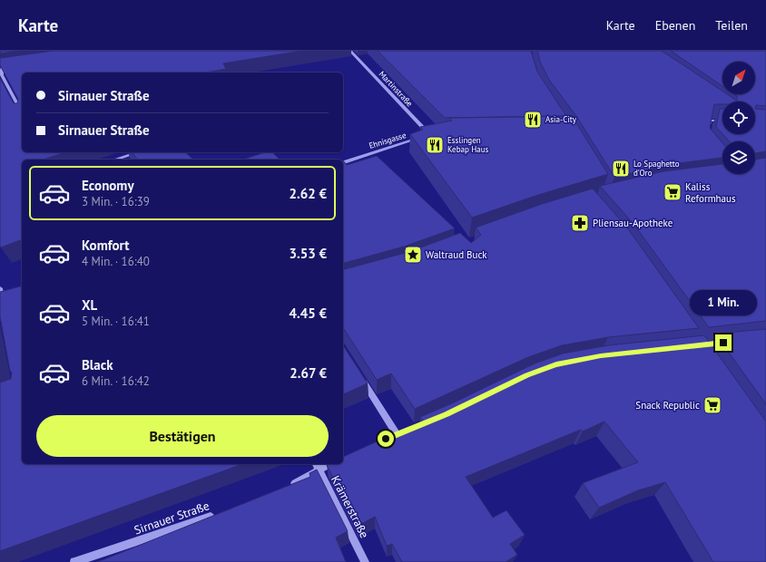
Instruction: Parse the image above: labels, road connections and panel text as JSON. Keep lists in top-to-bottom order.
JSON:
{
  "streets": {
    "street": [
      "Martinstraße",
      "Ehnisgasse",
      "Krämerstraße",
      "Sirnauer Straße"
    ]
  },
  "crossings": [
    ["Martinstraße", "Ehnisgasse"]
  ],
  "places": {
    "restaurant": ["Asia-City", "Esslingen Kebap Haus", "Lo Spaghetto d'Oro"],
    "supermarket": ["Kaliss Reformhaus", "Snack Republic"],
    "pharmacy": ["Pliensau-Apotheke"],
    "place": ["Waltraud Buck"]
  },
  "north": "top right",
  "page": {
    "header": "Karte",
    "nav": ["Karte", "Ebenen", "Teilen"],
    "banner": ["Sirnauer Straße", "Sirnauer Straße"],
    "list": [
      {
        "name": "Economy",
        "note": "3 Min. · 16:39",
        "value": "2.62 €"
      },
      {
        "name": "Komfort",
        "note": "4 Min. · 16:40",
        "value": "3.53 €"
      },
      {
        "name": "XL",
        "note": "5 Min. · 16:41",
        "value": "4.45 €"
      },
      {
        "name": "Black",
        "note": "6 Min. · 16:42",
        "value": "2.67 €"
      }
    ],
    "bubble": "1 Min.",
    "buttons": "Bestätigen"
  }
}
